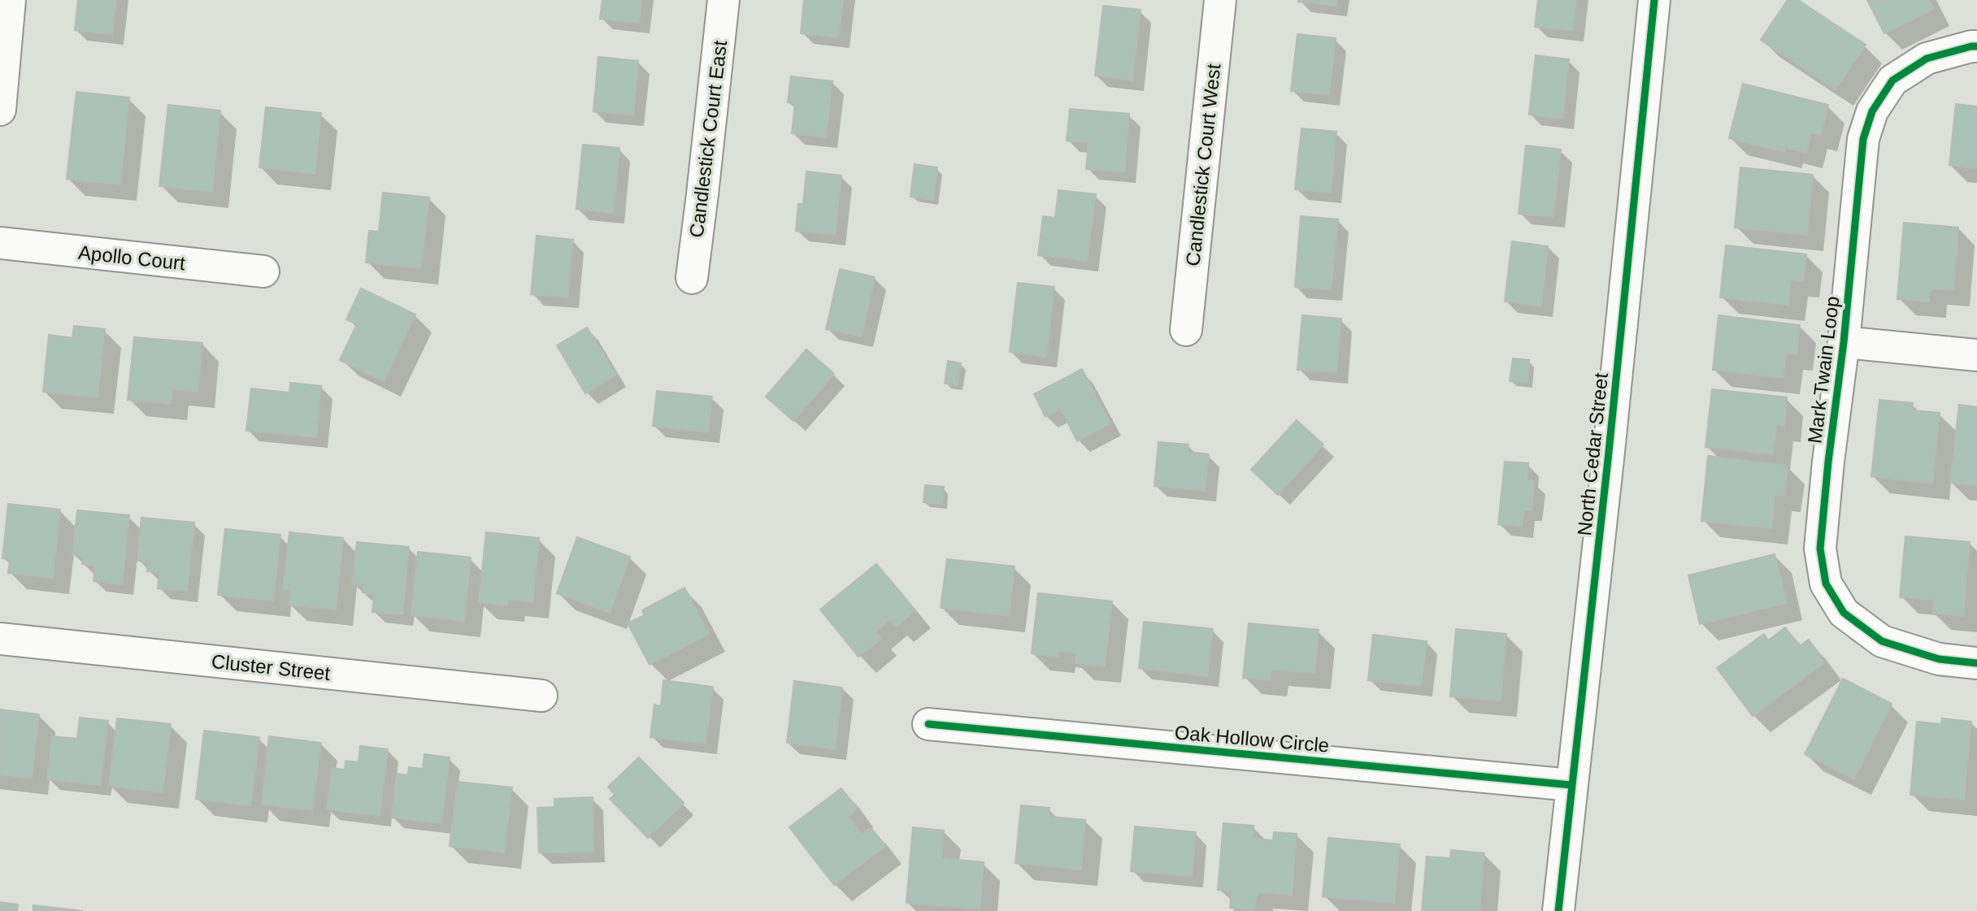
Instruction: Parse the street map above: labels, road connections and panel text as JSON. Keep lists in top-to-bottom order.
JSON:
{
  "streets": {
    "street": [
      "Candlestick Court East",
      "Candlestick Court West",
      "Apollo Court",
      "Mark Twain Loop",
      "North Cedar Street",
      "Cluster Street",
      "Oak Hollow Circle"
    ]
  },
  "crossings": [
    ["North Cedar Street", "Oak Hollow Circle"]
  ]
}
